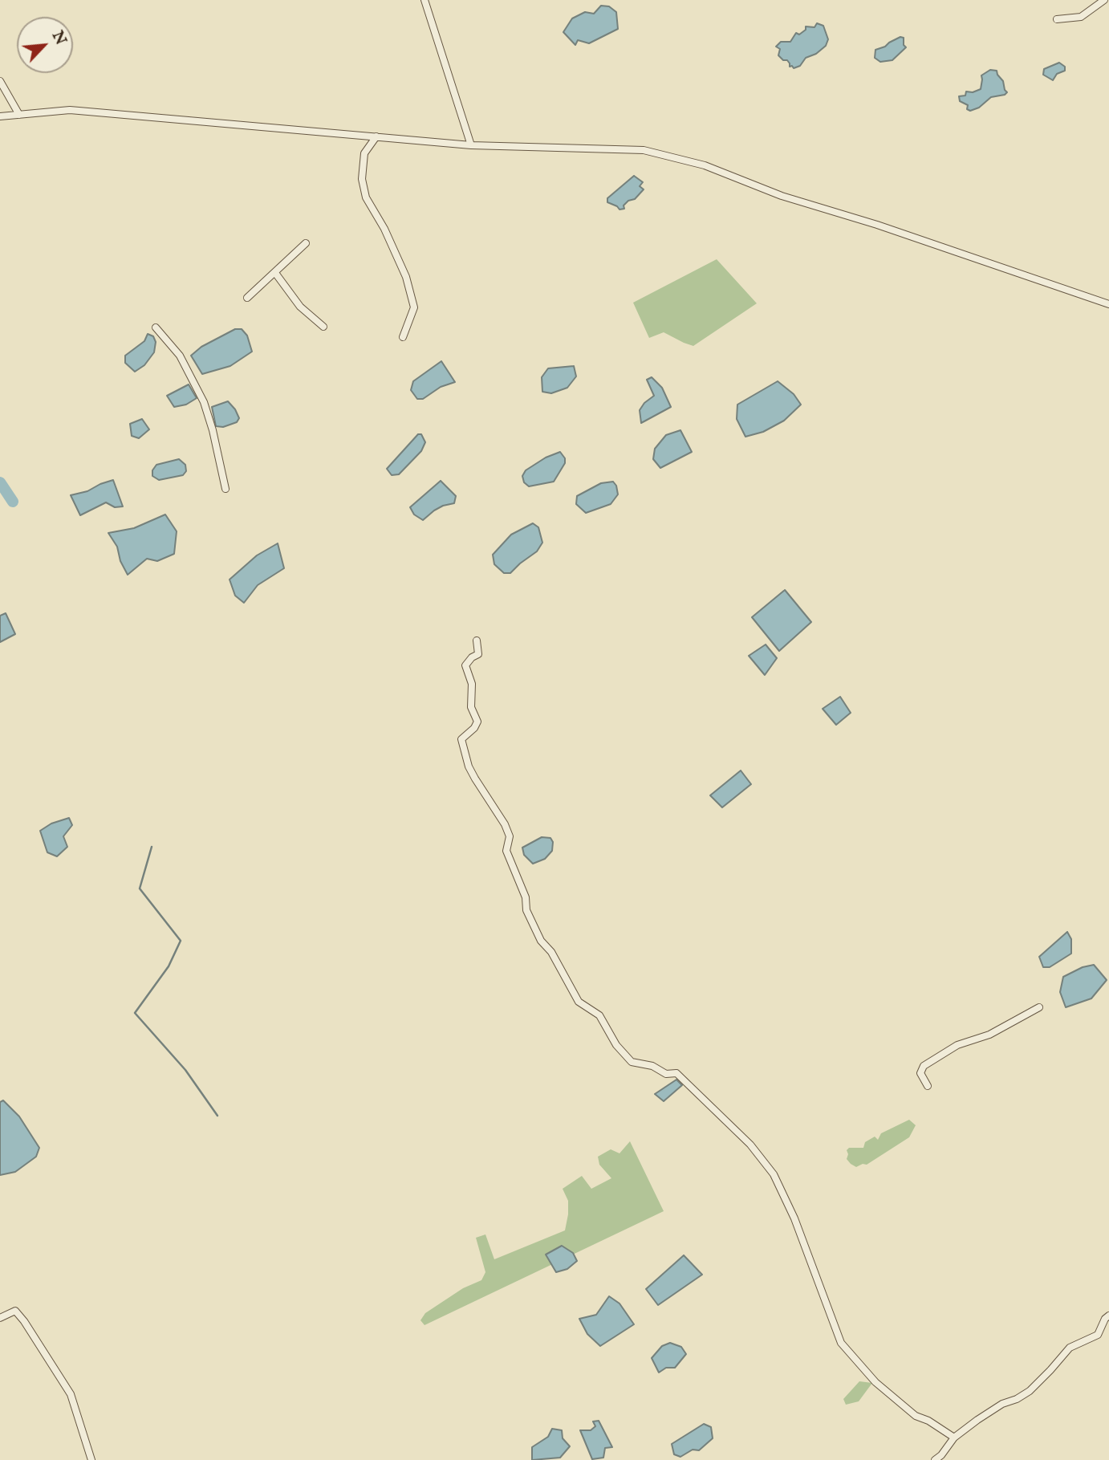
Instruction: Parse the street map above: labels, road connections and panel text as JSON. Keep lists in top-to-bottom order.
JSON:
{
  "north": "top right"
}
